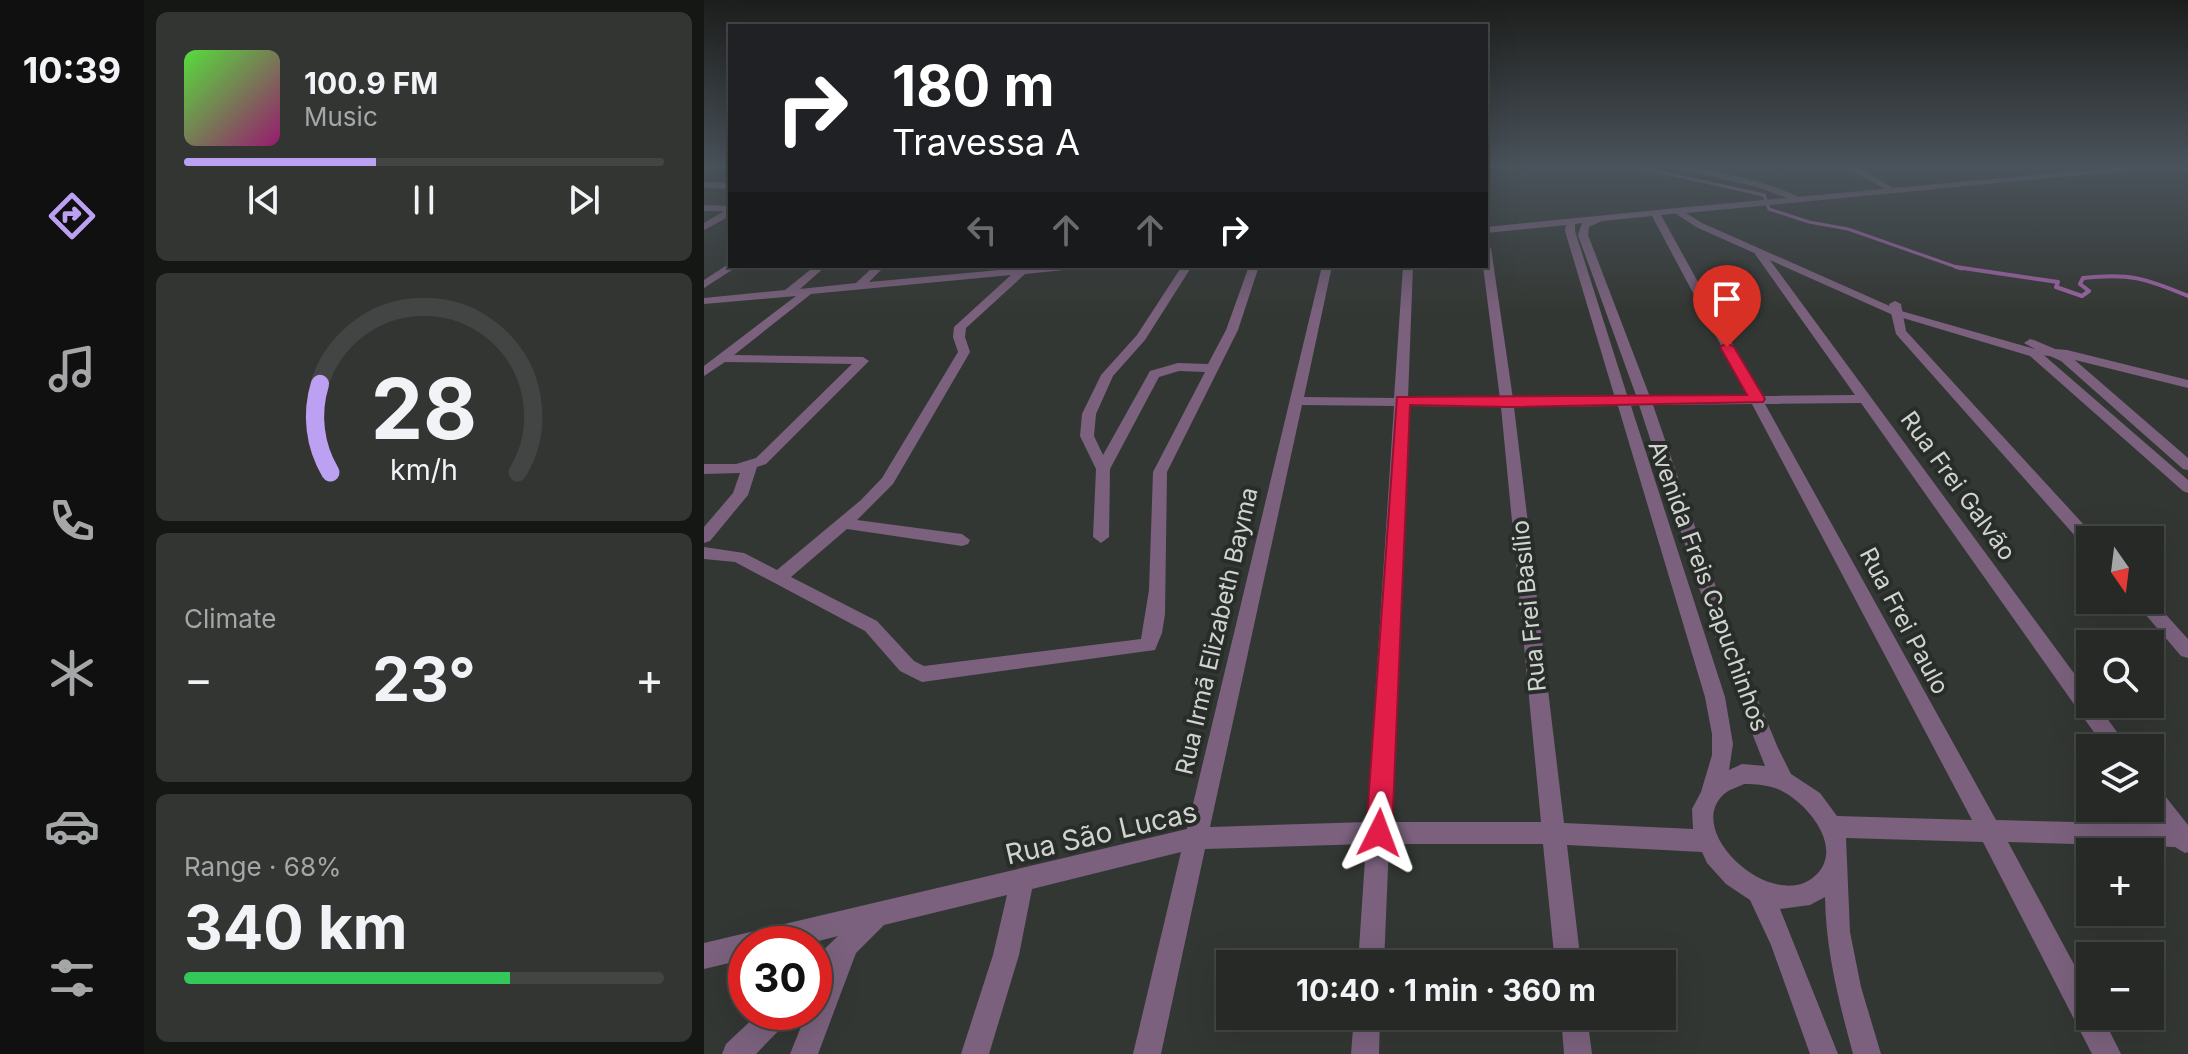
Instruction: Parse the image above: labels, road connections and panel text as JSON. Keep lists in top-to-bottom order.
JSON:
{
  "streets": {
    "street": [
      "Rua Frei Galvão",
      "Avenida Freis Capuchinhos",
      "Rua Frei Basílio",
      "Rua Frei Paulo",
      "Rua Irmã Elizabeth Bayma",
      "Rua São Lucas"
    ]
  },
  "crossings": [
    ["Avenida Freis Capuchinhos", "Rua São Lucas"],
    ["Rua Frei Basílio", "Rua São Lucas"],
    ["Rua Irmã Elizabeth Bayma", "Rua São Lucas"]
  ],
  "north": "bottom",
  "page": {
    "tabs": "10:39",
    "turn": ["180 m", "Travessa A"],
    "song": ["100.9 FM", "Music"],
    "map_buttons": ["+", "−"],
    "tile": [
      "Climate",
      ["Range · 68%", "340 km"]
    ],
    "heat": ["−", "23°", "+"],
    "limit": "30",
    "trip": "10:40 · 1 min · 360 m",
    "gauge": ["28", "km/h"]
  }
}
